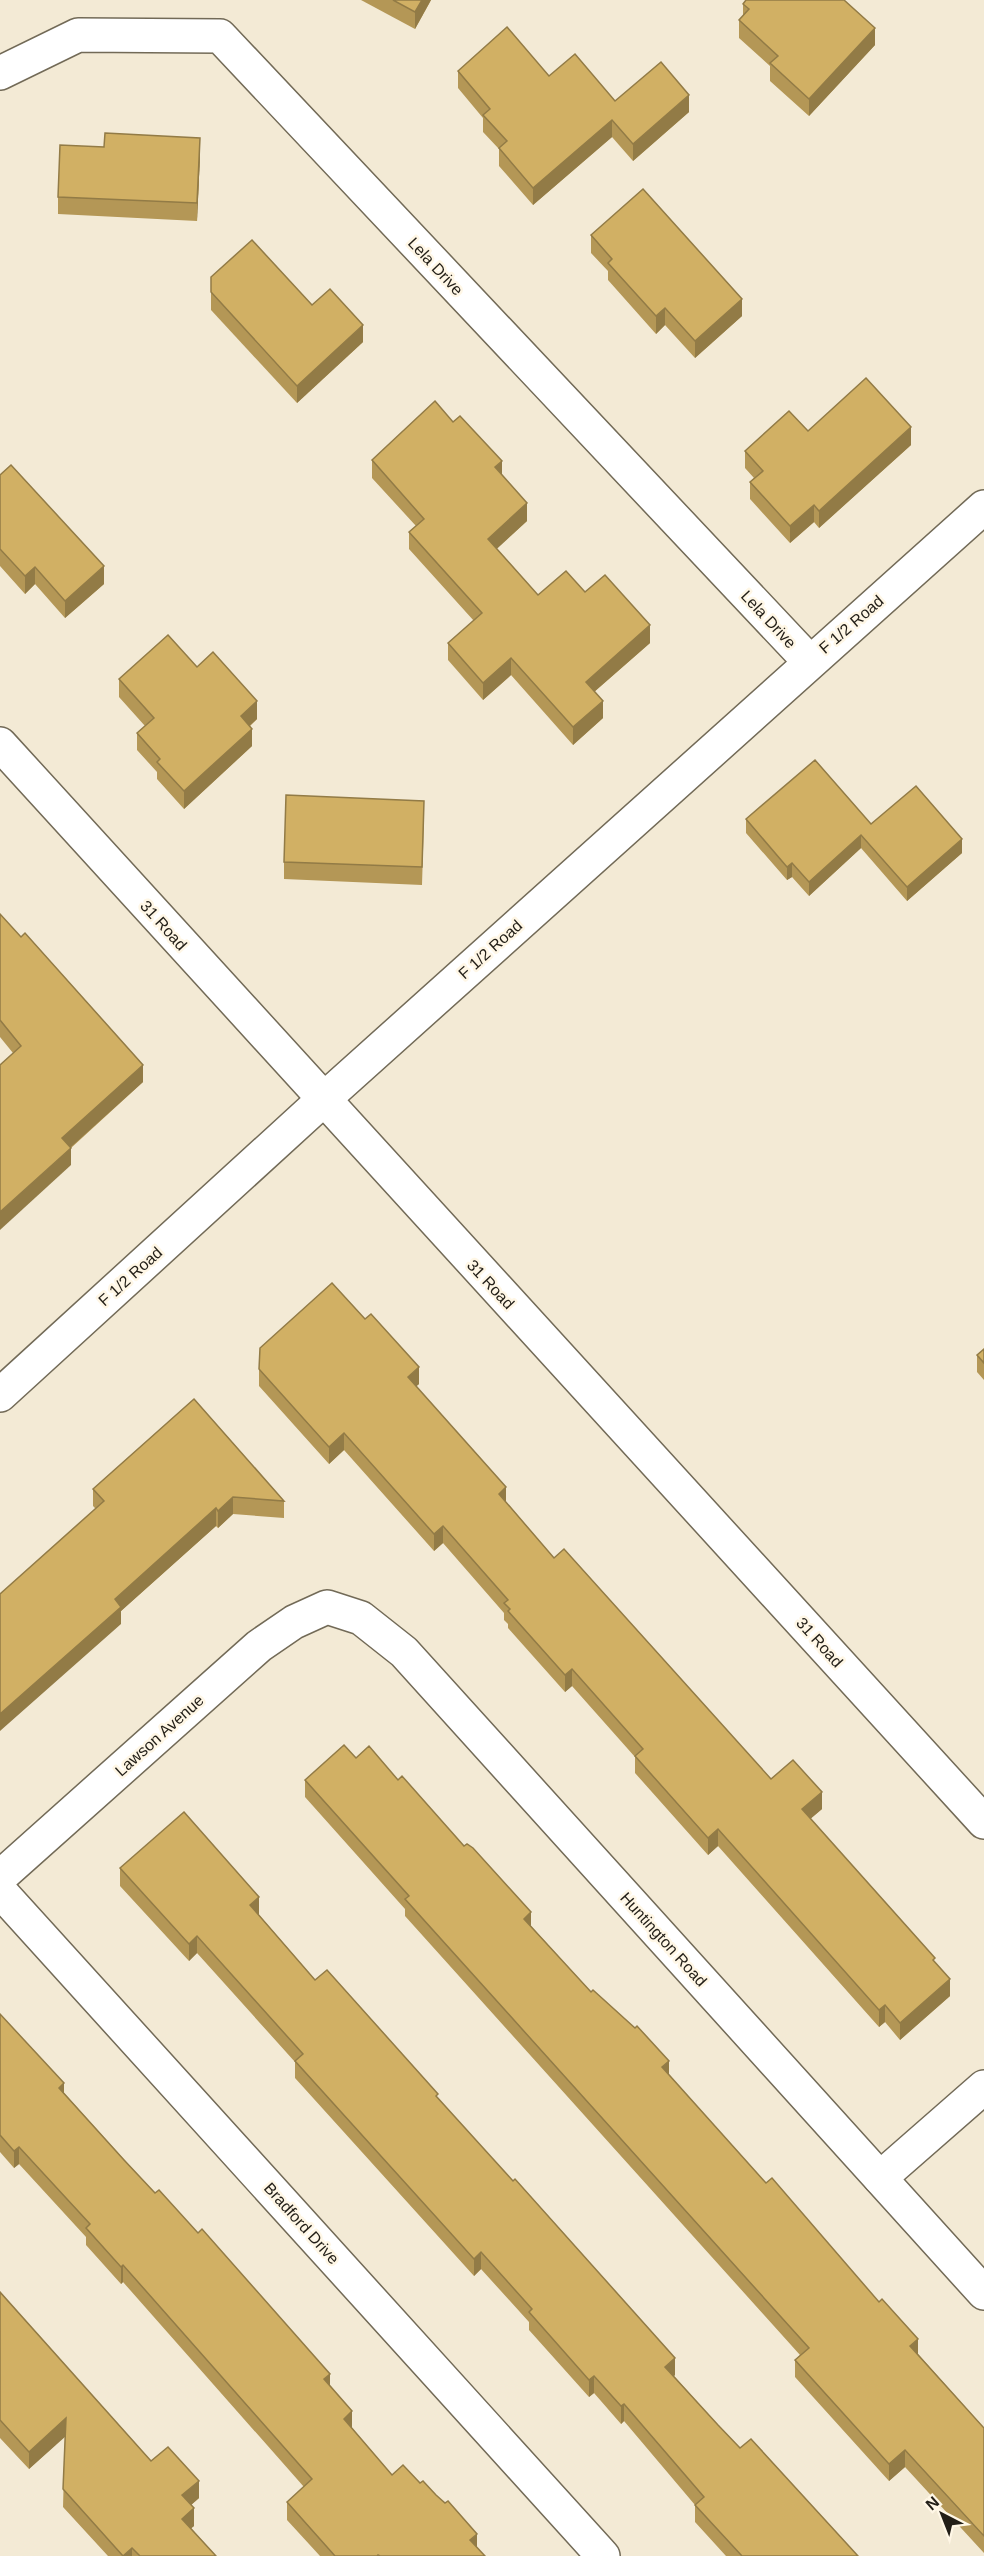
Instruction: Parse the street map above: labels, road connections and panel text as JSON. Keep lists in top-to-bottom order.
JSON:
{
  "streets": {
    "street": [
      "Lela Drive",
      "F 1/2 Road",
      "31 Road",
      "Lawson Avenue",
      "Huntington Road",
      "Bradford Drive"
    ]
  },
  "crossings": [
    ["Lela Drive", "F 1/2 Road"],
    ["F 1/2 Road", "31 Road"],
    ["Lawson Avenue", "Huntington Road"]
  ],
  "north": "top left"
}
